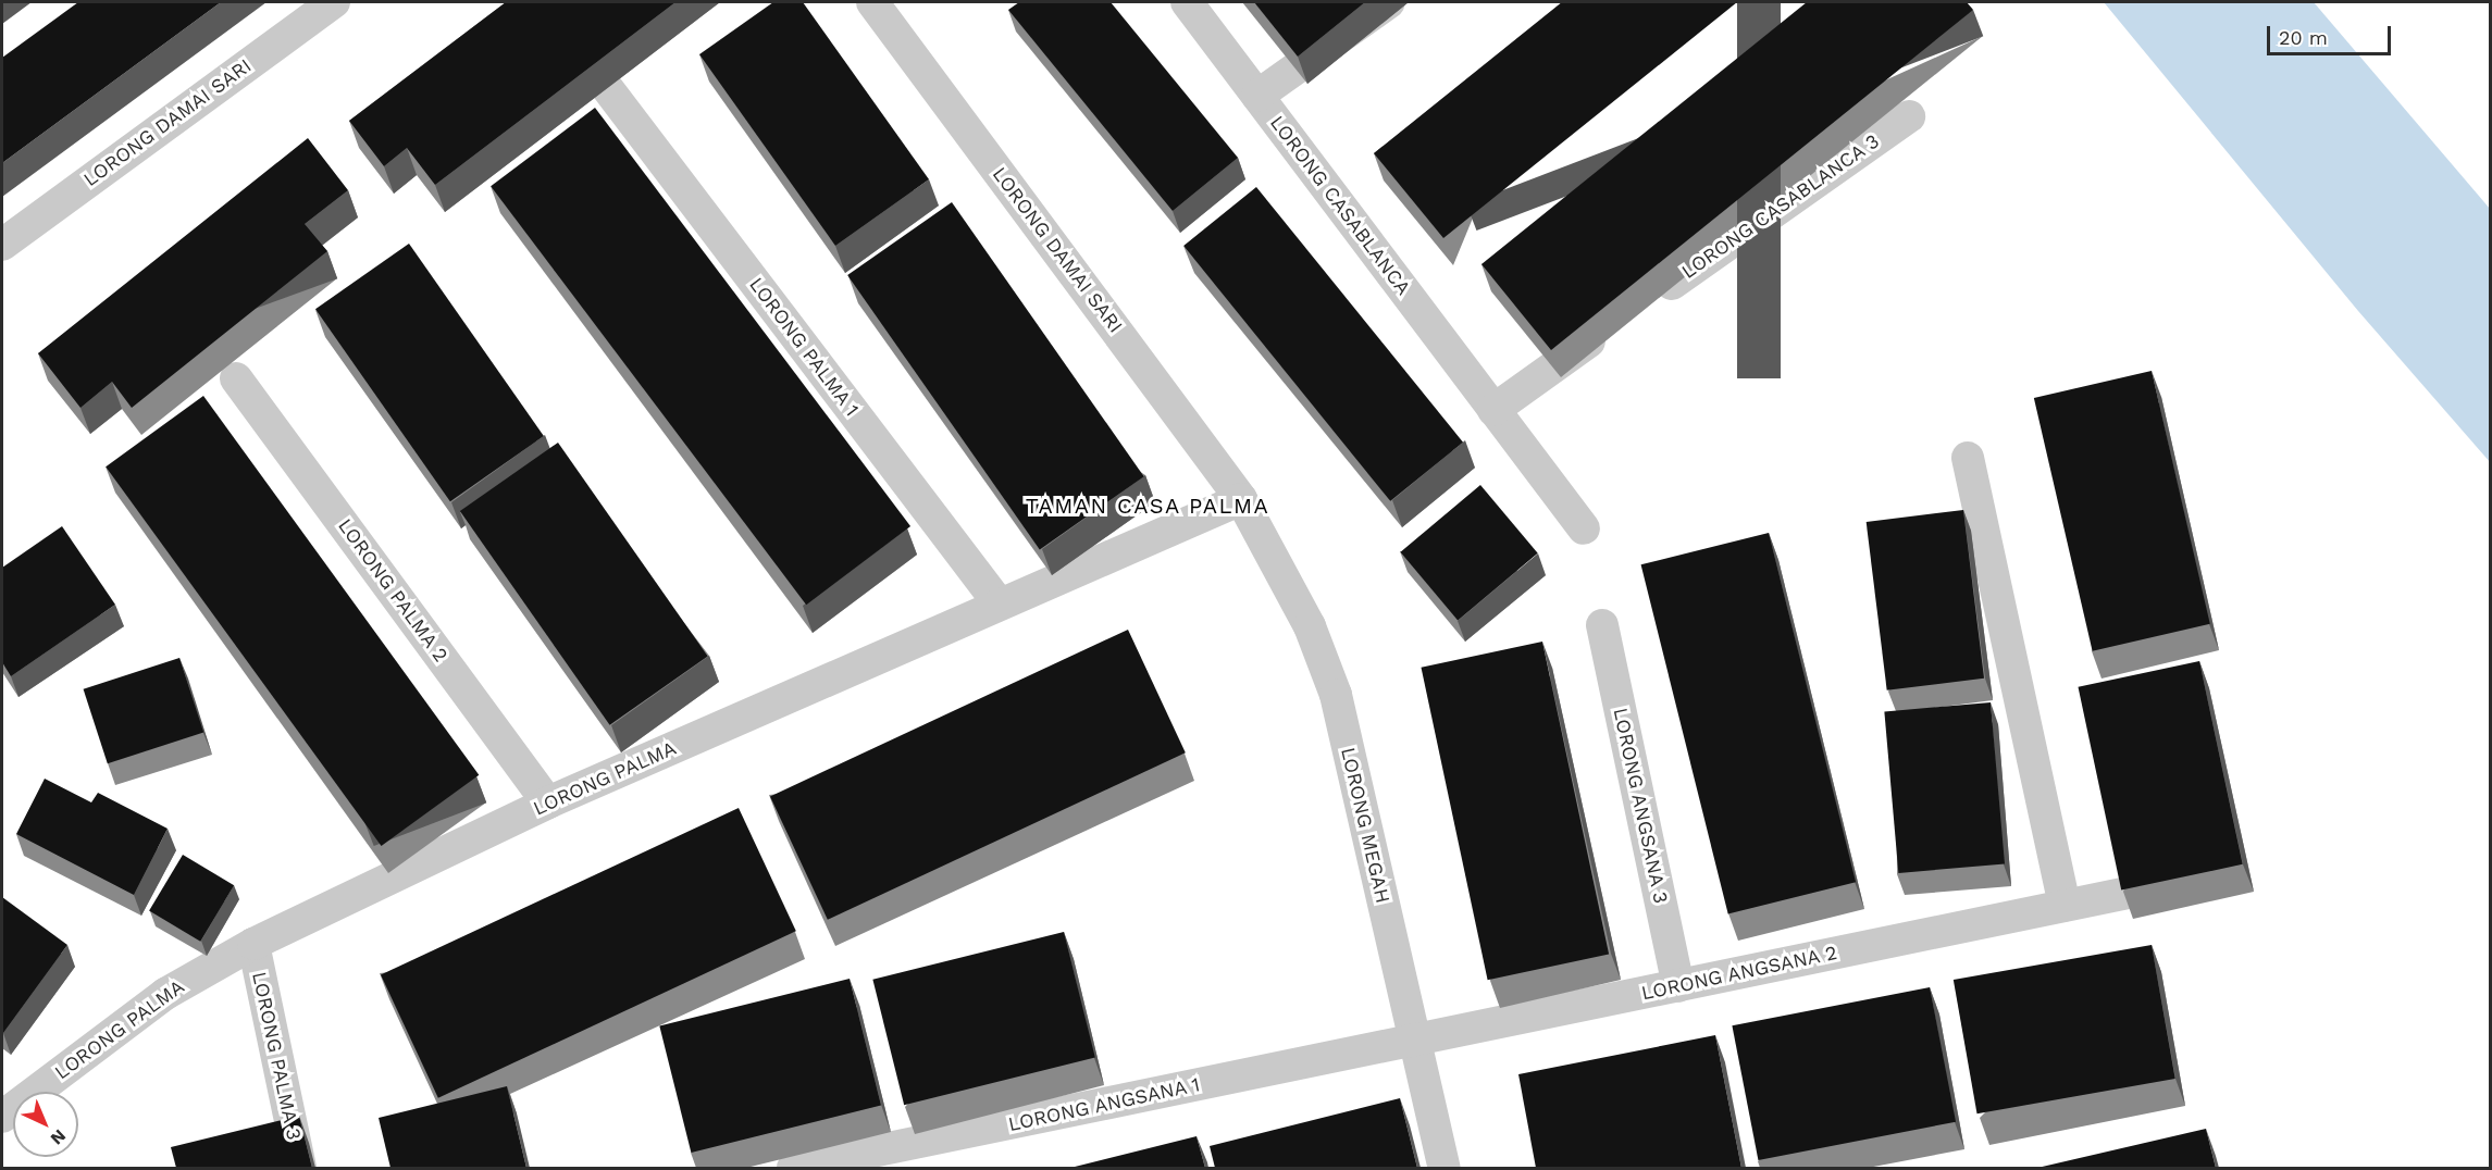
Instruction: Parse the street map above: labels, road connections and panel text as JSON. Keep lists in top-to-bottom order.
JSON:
{
  "streets": {
    "street": [
      "LORONG DAMAI SARI",
      "LORONG CASABLANCA",
      "LORONG CASABLANCA 3",
      "LORONG PALMA 1",
      "LORONG PALMA 2",
      "LORONG PALMA",
      "LORONG ANGSANA 3",
      "LORONG MEGAH",
      "LORONG ANGSANA 2",
      "LORONG PALMA 3",
      "LORONG ANGSANA 1"
    ]
  },
  "crossings": [
    ["LORONG DAMAI SARI", "LORONG PALMA"],
    ["LORONG DAMAI SARI", "LORONG MEGAH"],
    ["LORONG PALMA 1", "LORONG PALMA"],
    ["LORONG PALMA 2", "LORONG PALMA"],
    ["LORONG PALMA", "LORONG MEGAH"],
    ["LORONG PALMA", "LORONG PALMA 3"],
    ["LORONG ANGSANA 3", "LORONG ANGSANA 2"],
    ["LORONG MEGAH", "LORONG ANGSANA 2"],
    ["LORONG MEGAH", "LORONG ANGSANA 1"],
    ["LORONG ANGSANA 2", "LORONG ANGSANA 1"]
  ],
  "districts": ["TAMAN CASA PALMA"],
  "scale_bar": "20 m",
  "north": "bottom right"
}
